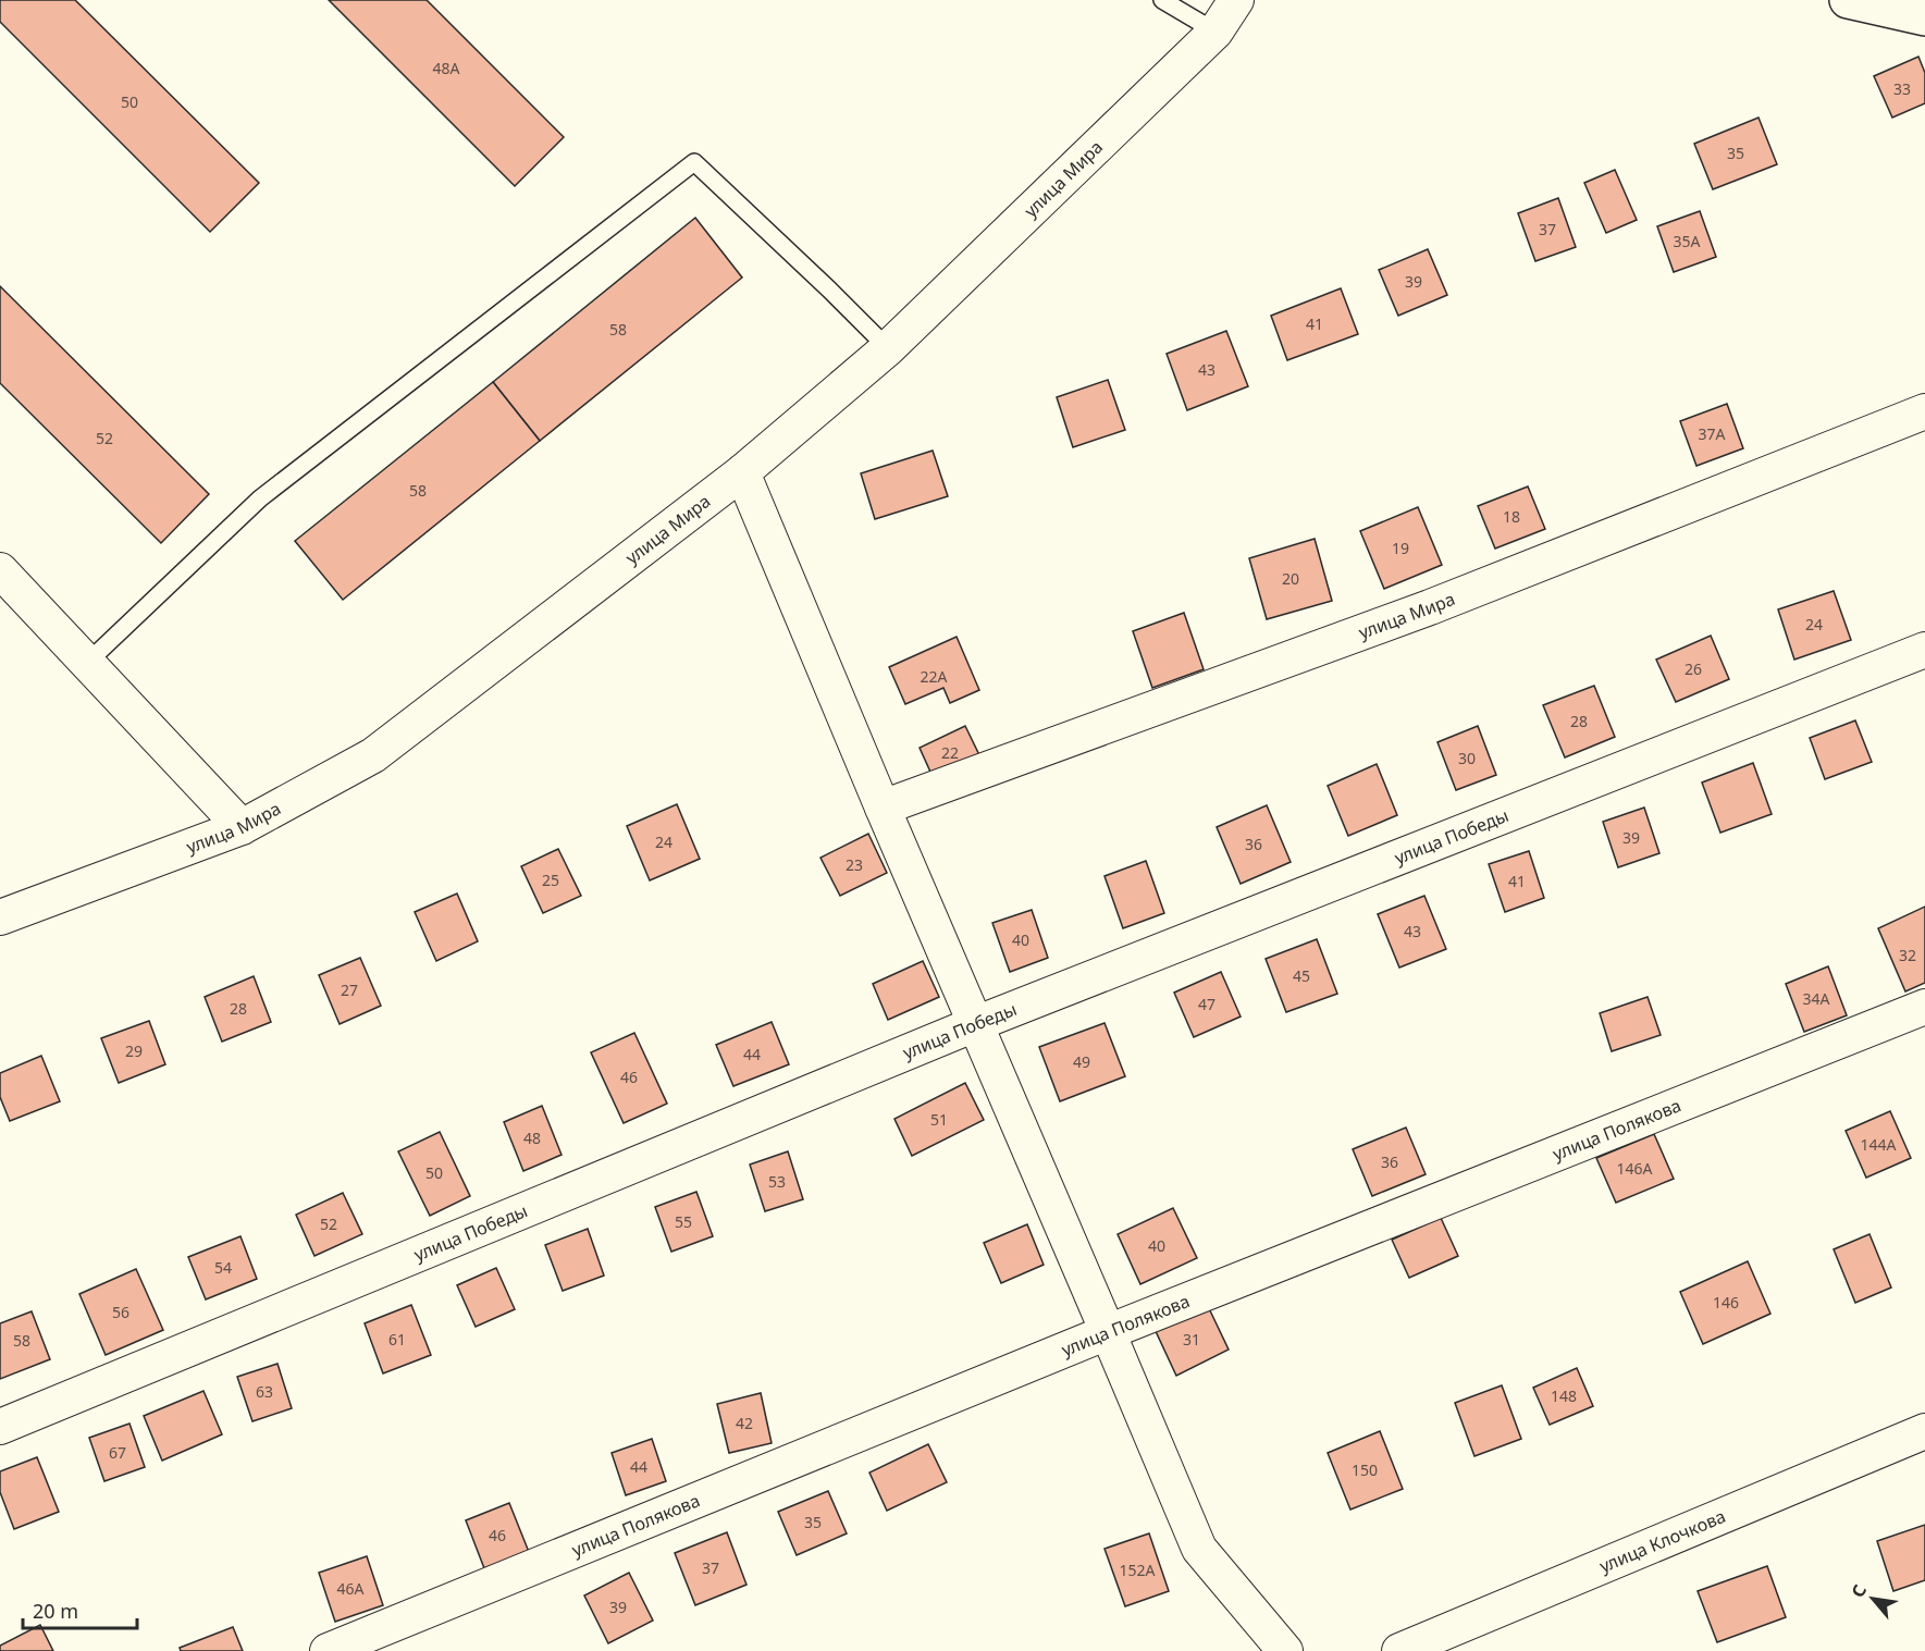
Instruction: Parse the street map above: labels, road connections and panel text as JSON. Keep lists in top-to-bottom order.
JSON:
{
  "streets": {
    "street": [
      "улица Мира",
      "улица Победы",
      "улица Полякова",
      "улица Клочкова"
    ]
  },
  "house_numbers": [
    "48А",
    "33",
    "50",
    "35",
    "37",
    "35А",
    "39",
    "41",
    "58",
    "43",
    "37А",
    "52",
    "58",
    "18",
    "19",
    "20",
    "24",
    "26",
    "22А",
    "28",
    "22",
    "30",
    "39",
    "24",
    "36",
    "23",
    "25",
    "41",
    "43",
    "40",
    "32",
    "45",
    "27",
    "34А",
    "47",
    "28",
    "29",
    "44",
    "49",
    "46",
    "51",
    "48",
    "144А",
    "36",
    "146А",
    "50",
    "53",
    "55",
    "52",
    "40",
    "54",
    "146",
    "56",
    "61",
    "31",
    "58",
    "63",
    "148",
    "42",
    "67",
    "44",
    "150",
    "35",
    "46",
    "37",
    "152А",
    "46А",
    "39"
  ],
  "scale_bar": "20 m",
  "north": "top left"
}
